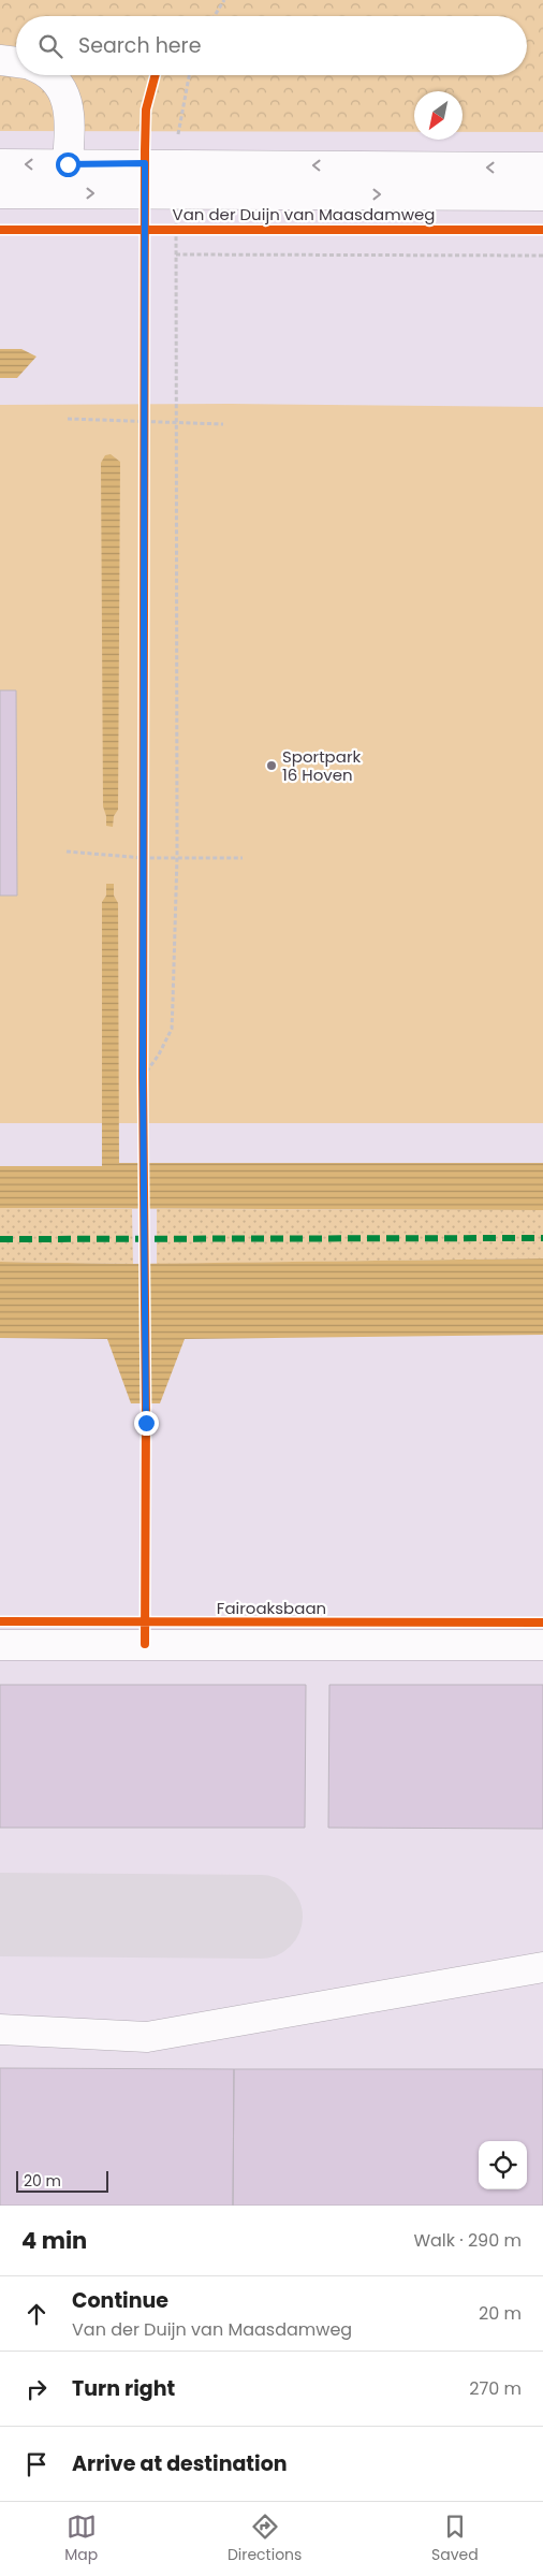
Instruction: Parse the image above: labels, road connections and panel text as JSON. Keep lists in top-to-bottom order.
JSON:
{
  "streets": {
    "street": ["Van der Duijn van Maasdamweg"],
    "cycle path": ["Fairoaksbaan"]
  },
  "places": ["Sportpark 16 Hoven"],
  "scale_bar": "20 m",
  "north": "bottom left",
  "page": {
    "search": "Search here",
    "scale": "20 m",
    "heading": ["4 min", "Walk · 290 m"],
    "list": [
      ["Continue", "Van der Duijn van Maasdamweg", "20 m"],
      ["Turn right", "270 m"],
      "Arrive at destination"
    ],
    "nav": ["Map", "Directions", "Saved"]
  }
}
